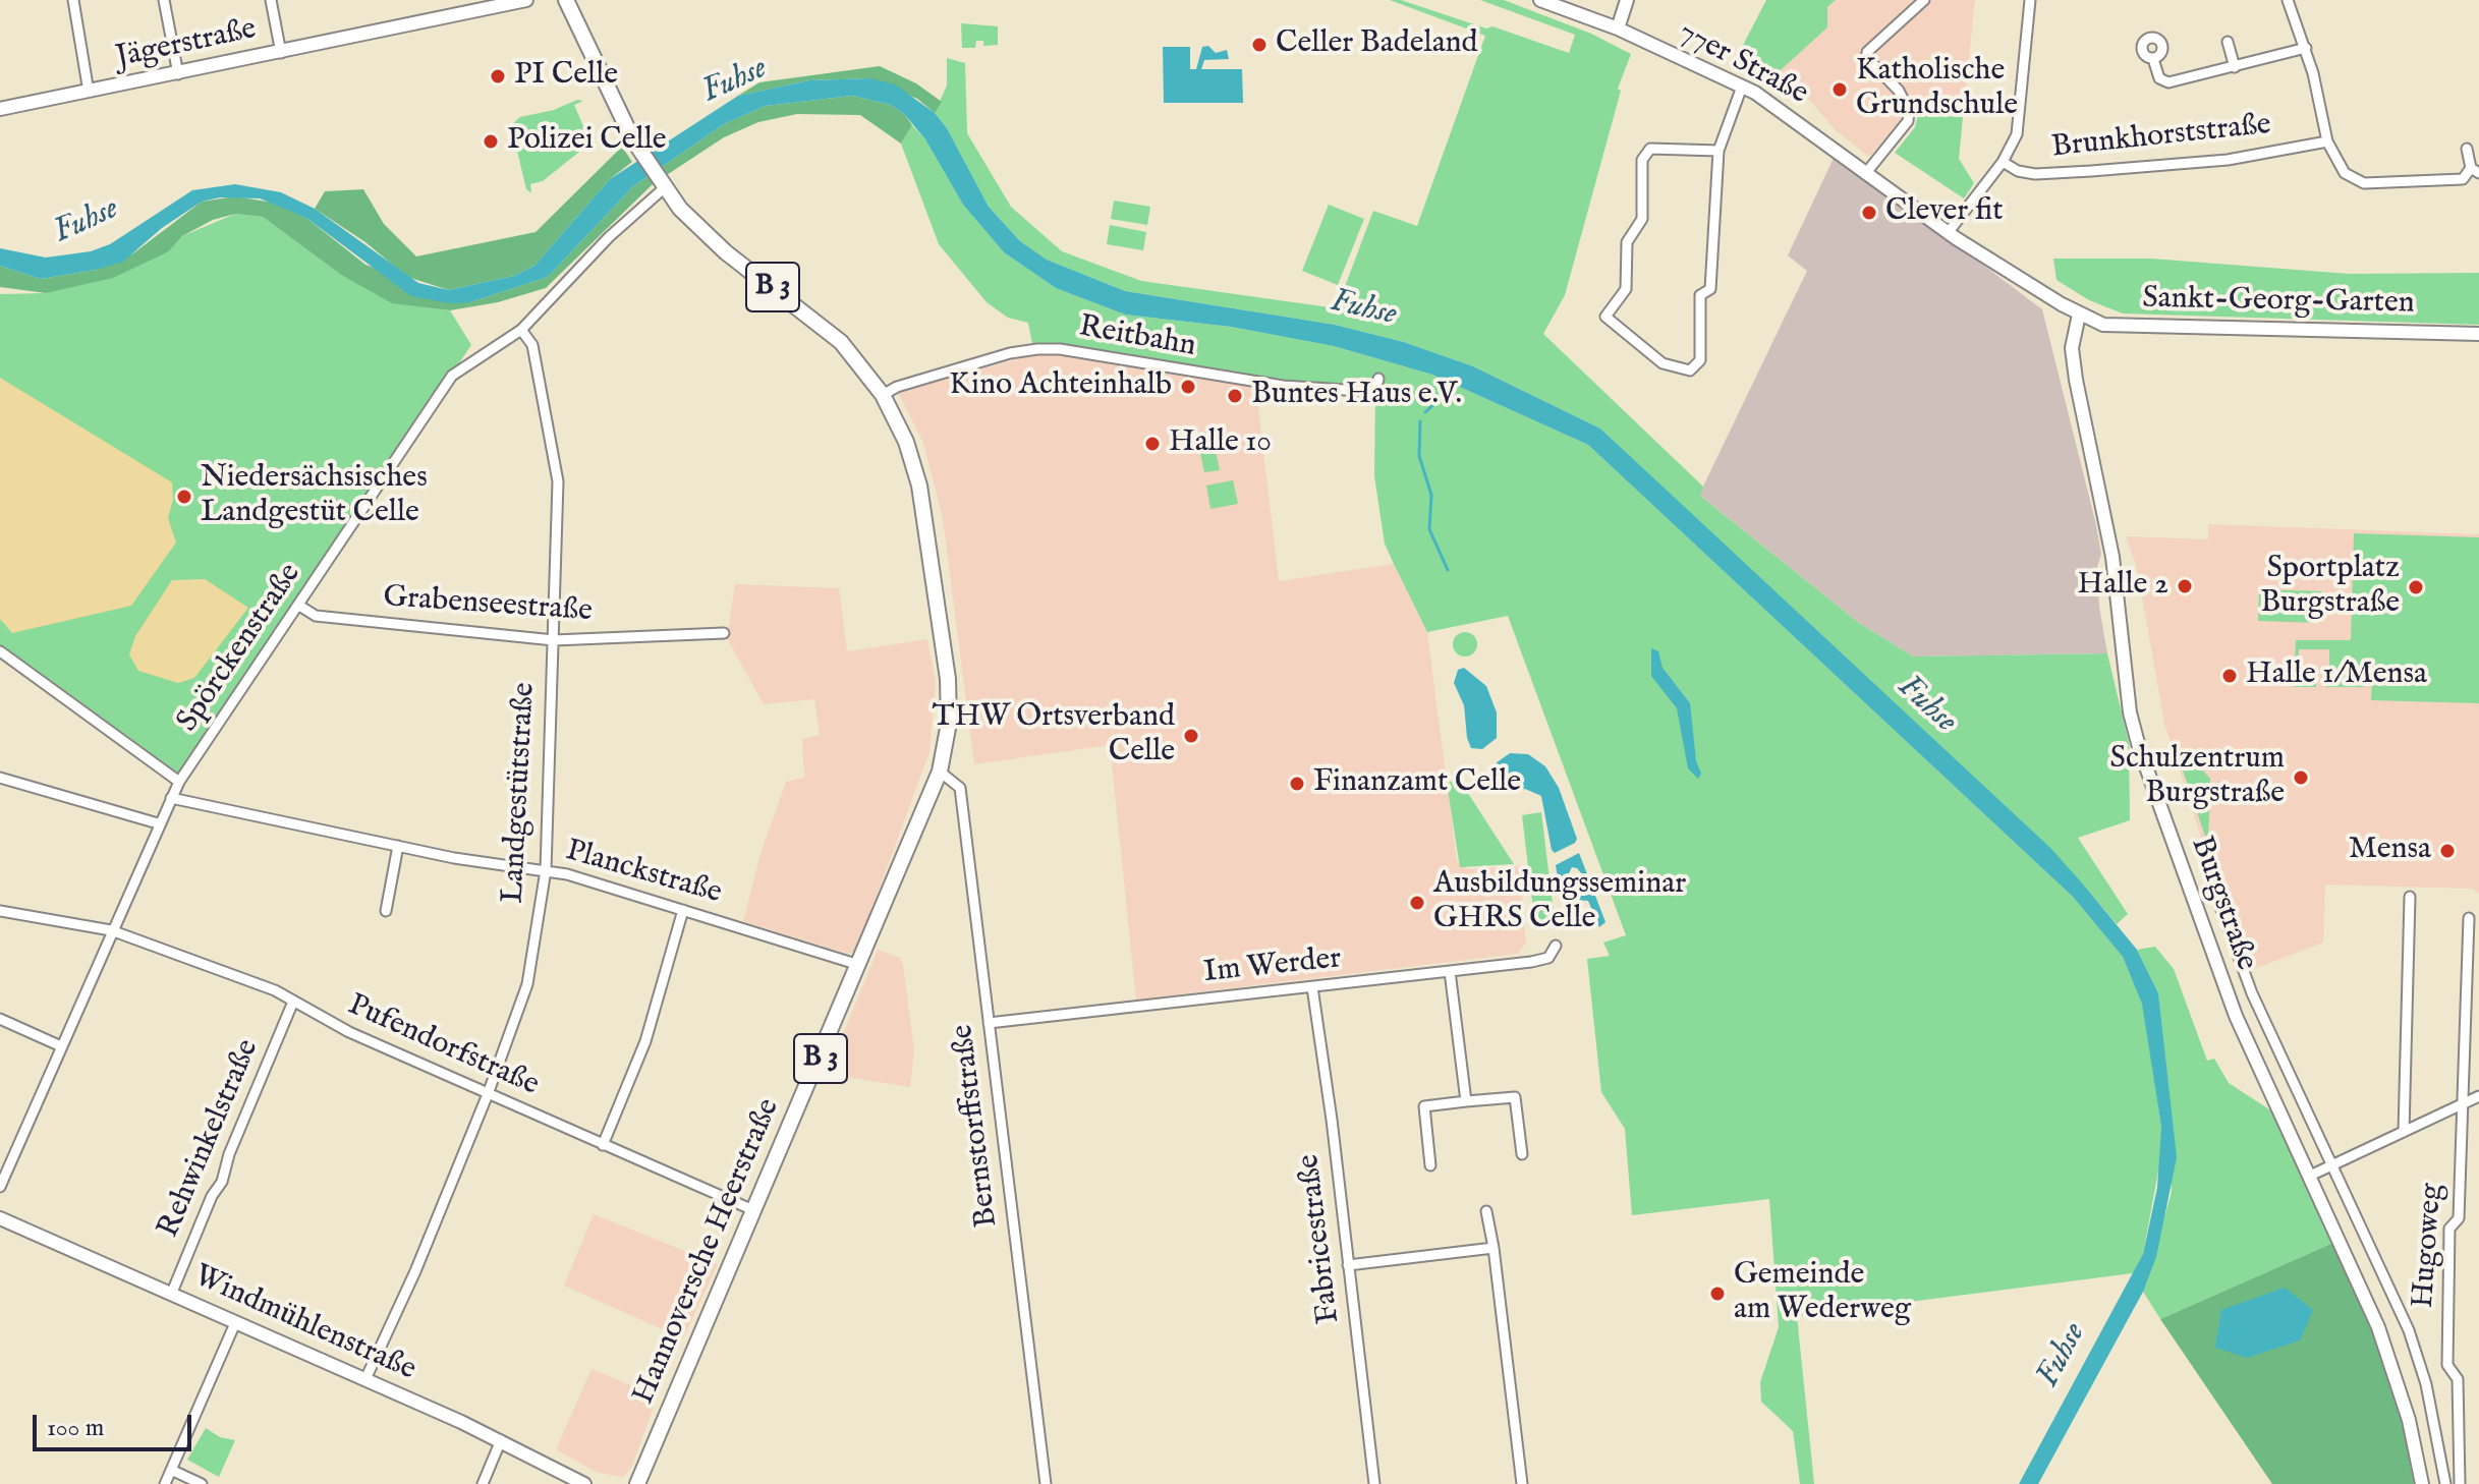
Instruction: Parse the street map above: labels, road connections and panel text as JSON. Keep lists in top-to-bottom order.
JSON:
{
  "streets": {
    "main road": ["B 3", "Hannoversche Heerstraße"],
    "street": [
      "Jägerstraße",
      "77er Straße",
      "Brunkhorststraße",
      "Sankt-Georg-Garten",
      "Reitbahn",
      "Grabenseestraße",
      "Spörckenstraße",
      "Landgestütstraße",
      "Planckstraße",
      "Burgstraße",
      "Im Werder",
      "Pufendorfstraße",
      "Bernstorffstraße",
      "Rehwinkelstraße",
      "Fabricestraße",
      "Hugoweg",
      "Windmühlenstraße"
    ]
  },
  "crossings": [
    ["77er Straße", "Sankt-Georg-Garten"],
    ["77er Straße", "Burgstraße"],
    ["B 3", "Reitbahn"],
    ["B 3", "Spörckenstraße"],
    ["B 3", "Bernstorffstraße"],
    ["B 3", "Hannoversche Heerstraße"],
    ["Sankt-Georg-Garten", "Burgstraße"],
    ["Grabenseestraße", "Spörckenstraße"],
    ["Grabenseestraße", "Landgestütstraße"],
    ["Spörckenstraße", "Landgestütstraße"],
    ["Spörckenstraße", "Planckstraße"],
    ["Spörckenstraße", "Pufendorfstraße"],
    ["Landgestütstraße", "Planckstraße"],
    ["Landgestütstraße", "Pufendorfstraße"],
    ["Landgestütstraße", "Windmühlenstraße"],
    ["Planckstraße", "Hannoversche Heerstraße"],
    ["Im Werder", "Bernstorffstraße"],
    ["Im Werder", "Fabricestraße"],
    ["Pufendorfstraße", "Rehwinkelstraße"],
    ["Pufendorfstraße", "Hannoversche Heerstraße"],
    ["Bernstorffstraße", "Hannoversche Heerstraße"],
    ["Rehwinkelstraße", "Windmühlenstraße"]
  ],
  "water": ["Fuhse"],
  "places": [
    "Celler Badeland",
    "PI Celle",
    "Katholische Grundschule",
    "Polizei Celle",
    "Clever fit",
    "Kino Achteinhalb",
    "Buntes Haus e.V.",
    "Halle 10",
    "Niedersächsisches Landgestüt Celle",
    "Halle 2",
    "Sportplatz Burgstraße",
    "Halle 1/Mensa",
    "THW Ortsverband Celle",
    "Schulzentrum Burgstraße",
    "Finanzamt Celle",
    "Mensa",
    "Ausbildungsseminar GHRS Celle",
    "Gemeinde am Wederweg"
  ],
  "scale_bar": "100 m"
}
